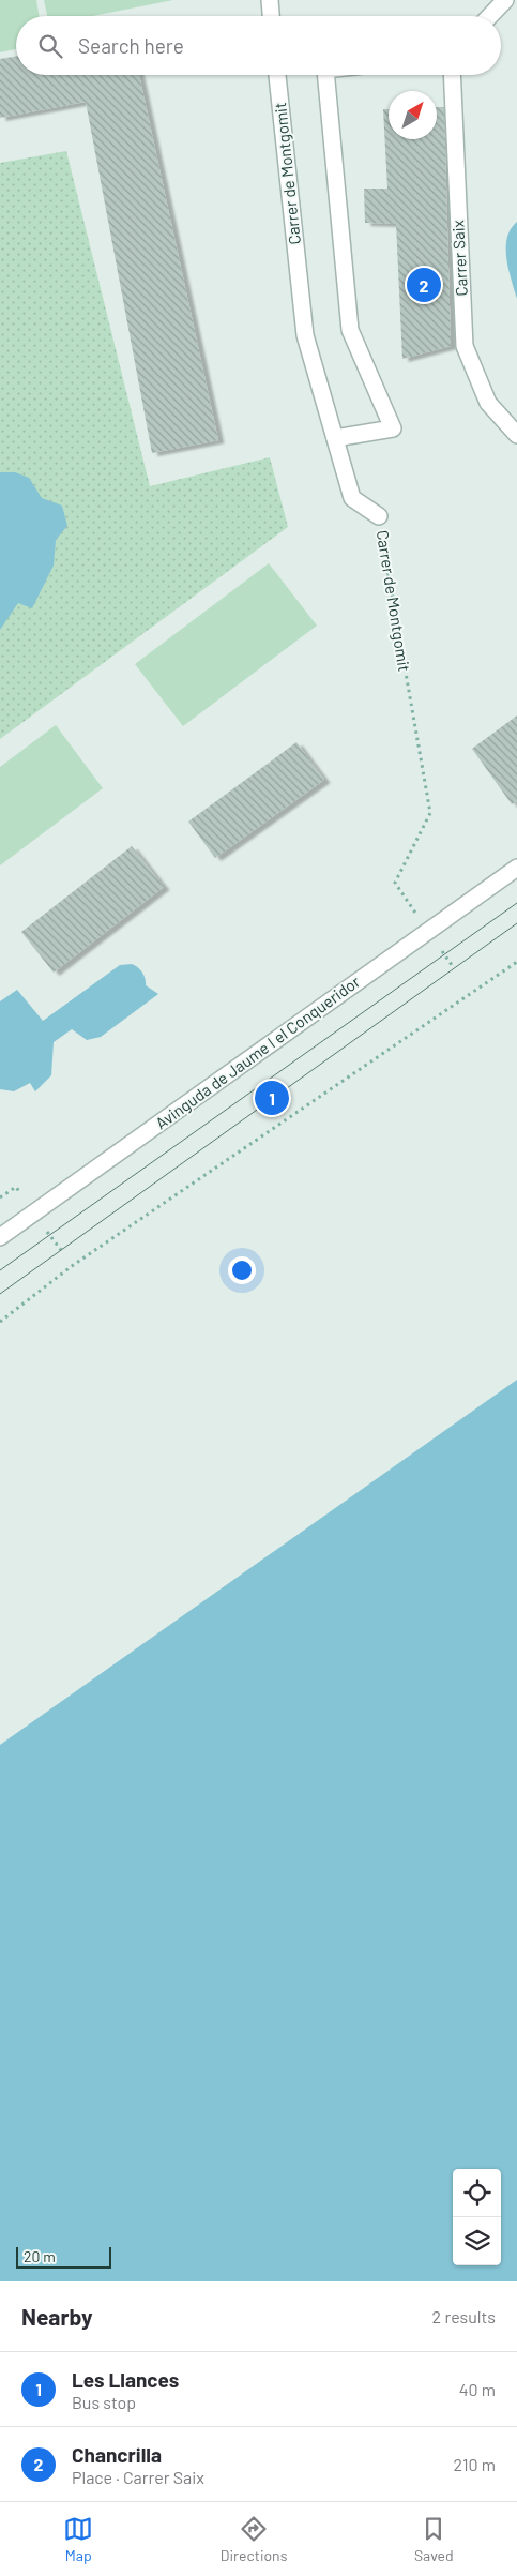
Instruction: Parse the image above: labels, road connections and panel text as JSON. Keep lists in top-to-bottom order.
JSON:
{
  "streets": {
    "street": ["Carrer de Montgomit", "Carrer Saix", "Avinguda de Jaume I el Conqueridor"]
  },
  "crossings": [
    ["Carrer de Montgomit", "Avinguda de Jaume I el Conqueridor"]
  ],
  "scale_bar": "20 m",
  "north": "top right",
  "page": {
    "search": "Search here",
    "pins": ["2", "1"],
    "scale": "20 m",
    "heading": ["Nearby", "2 results"],
    "list": [
      {
        "mark": "1",
        "name": "Les Llances",
        "note": "Bus stop",
        "value": "40 m"
      },
      {
        "mark": "2",
        "name": "Chancrilla",
        "note": "Place · Carrer Saix",
        "value": "210 m"
      }
    ],
    "nav": ["Map", "Directions", "Saved"]
  }
}
